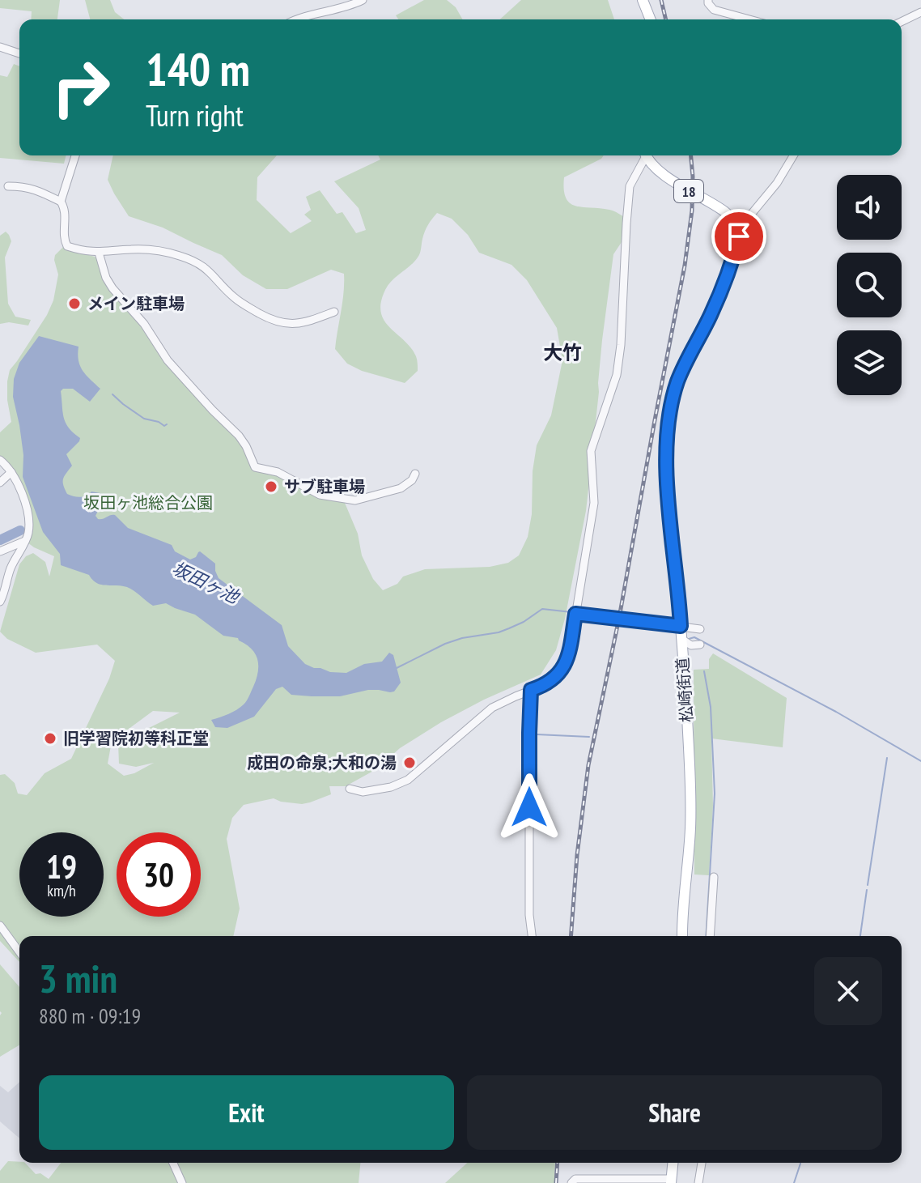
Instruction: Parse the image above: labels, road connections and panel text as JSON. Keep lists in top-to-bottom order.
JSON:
{
  "streets": {
    "main road": ["18", "松崎街道"]
  },
  "crossings": [
    ["18", "松崎街道"]
  ],
  "districts": ["大竹"],
  "water": ["坂田ヶ池"],
  "parks": ["坂田ヶ池総合公園"],
  "places": [
    "メイン駐車場",
    "サブ駐車場",
    "旧学習院初等科正堂",
    "成田の命泉;大和の湯"
  ],
  "page": {
    "turn": ["140 m", "Turn right"],
    "speed": "19 km/h",
    "limit": "30",
    "heading": ["3 min", "880 m · 09:19"],
    "buttons": ["Exit", "Share"]
  }
}
